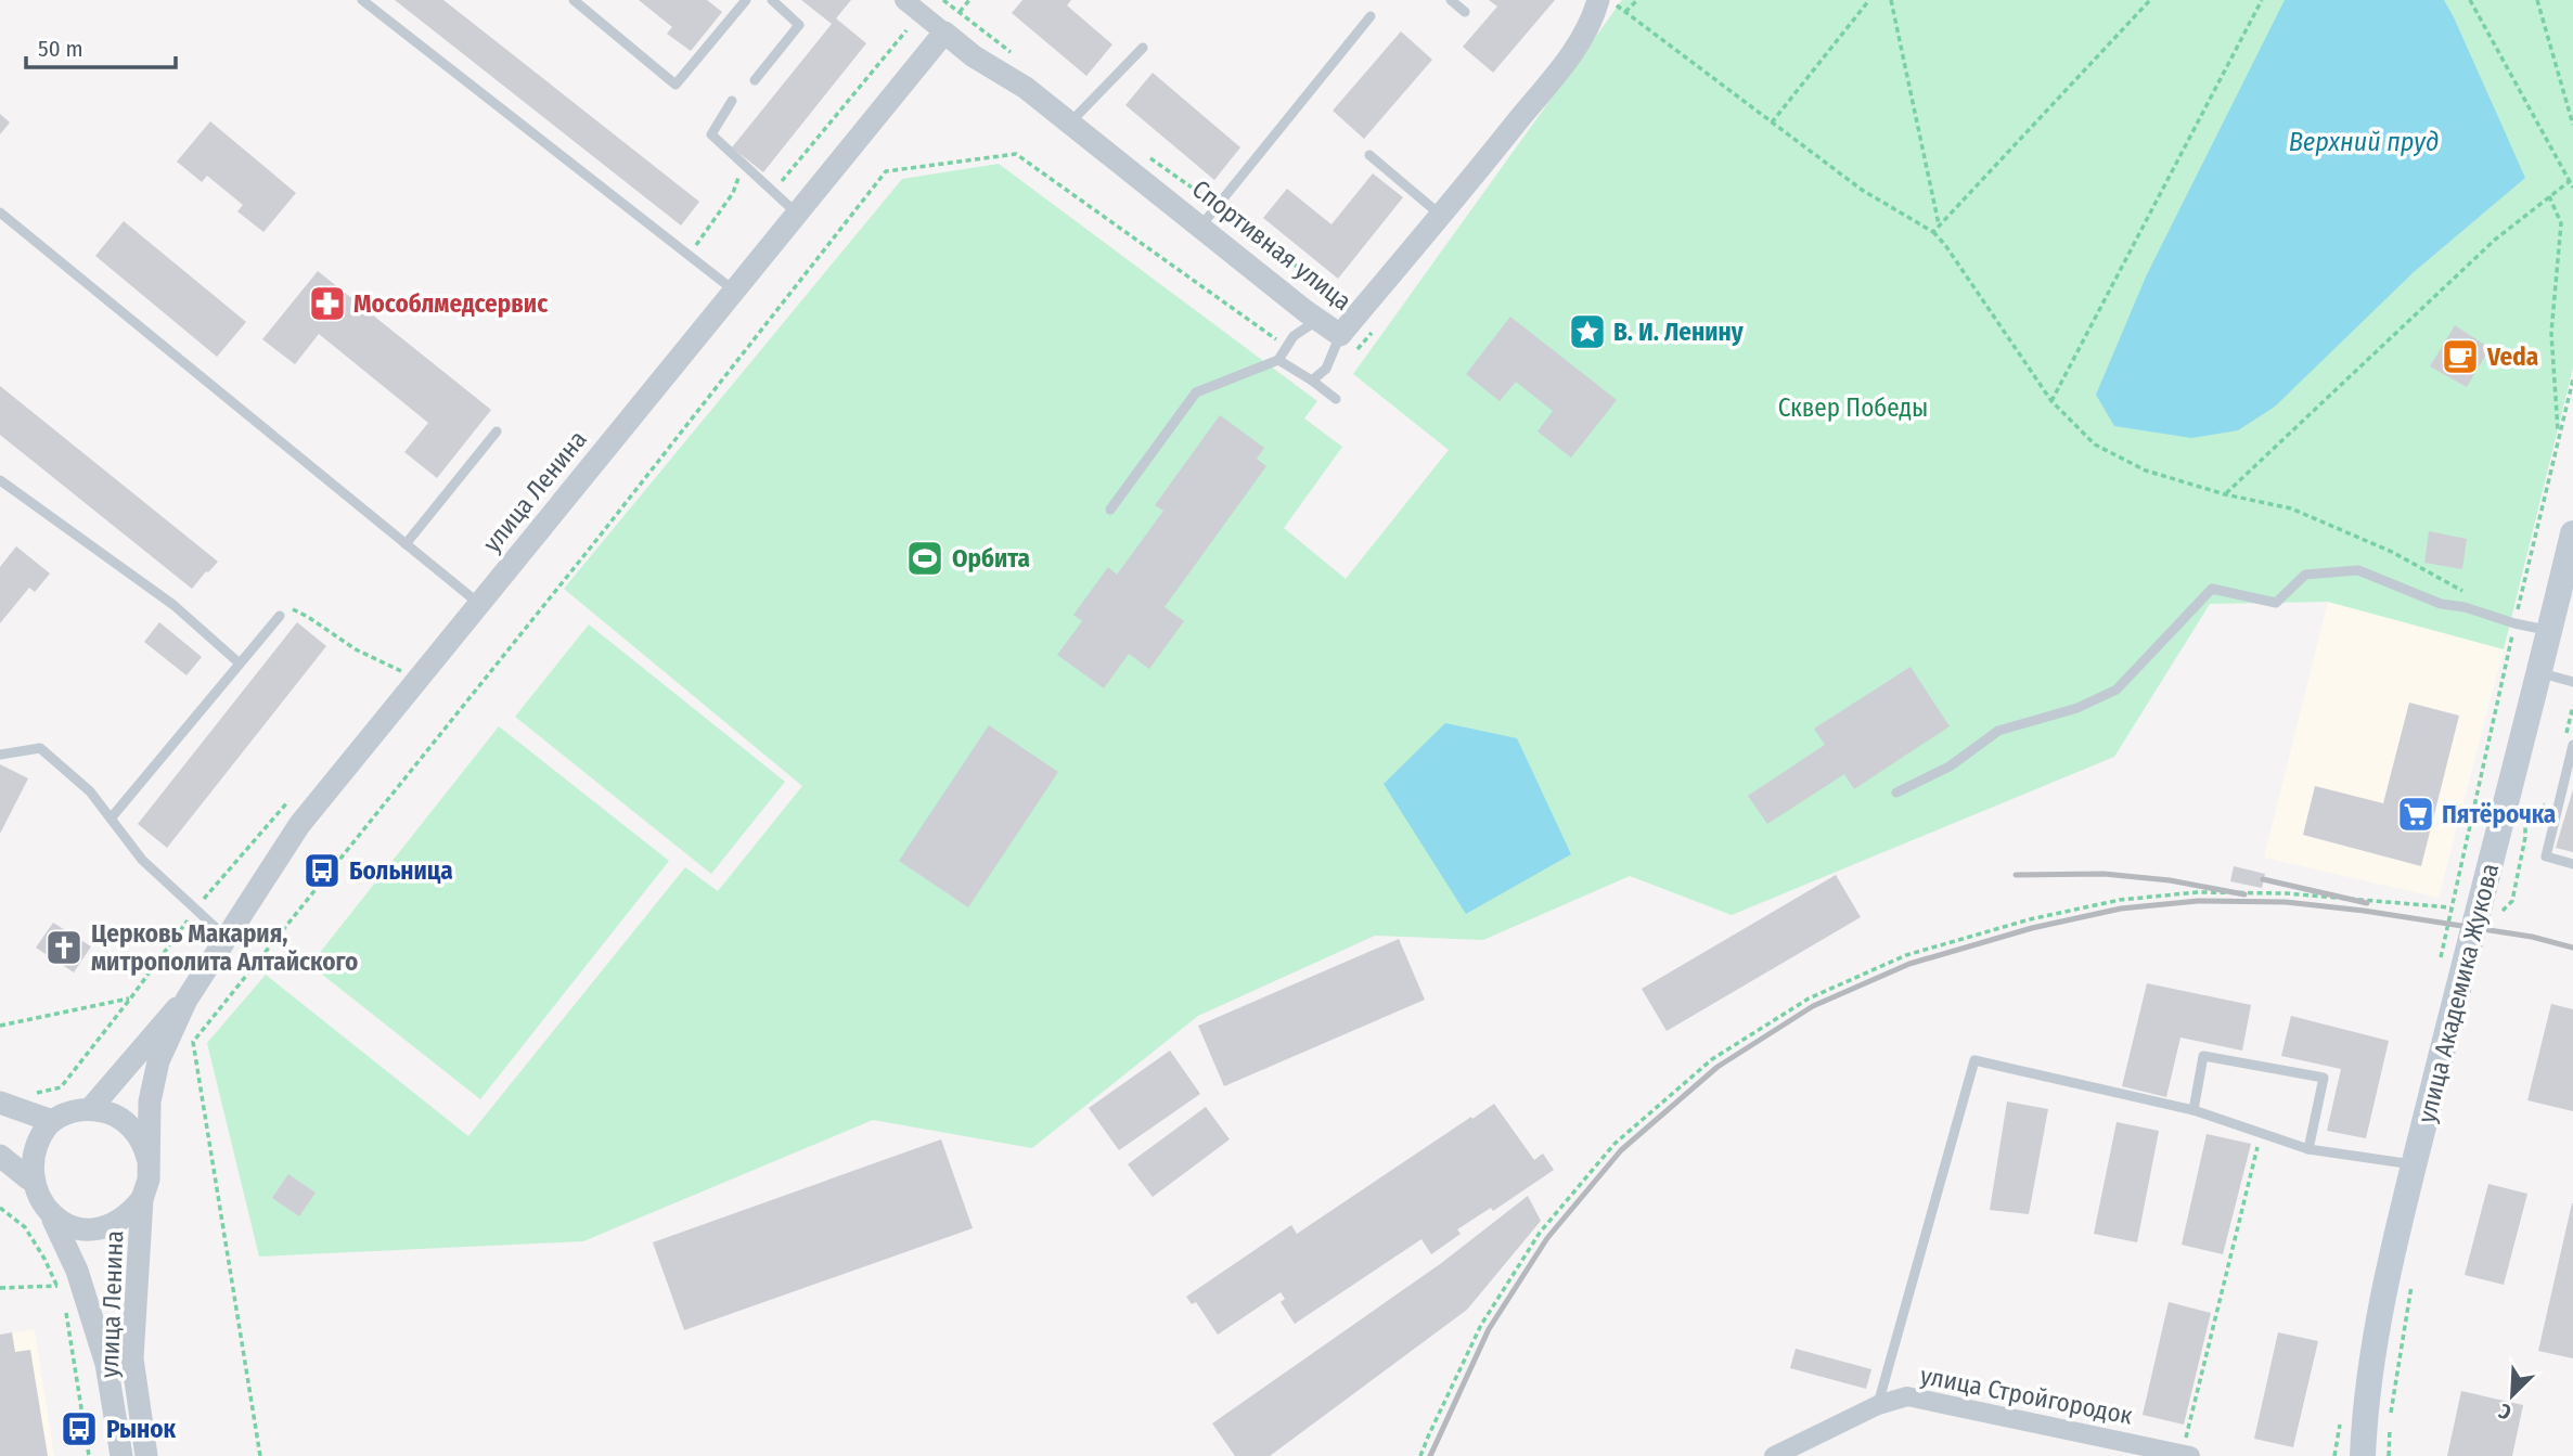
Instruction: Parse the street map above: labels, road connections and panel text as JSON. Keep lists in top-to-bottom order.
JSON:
{
  "streets": {
    "main road": ["улица Академика Жукова"],
    "street": ["Спортивная улица", "улица Ленина", "улица Стройгородок"]
  },
  "crossings": [
    ["Спортивная улица", "улица Ленина"]
  ],
  "water": ["Верхний пруд"],
  "parks": ["Сквер Победы"],
  "places": {
    "pharmacy": ["Мособлмедсервис"],
    "place": ["В. И. Ленину"],
    "cafe": ["Veda"],
    "sports": ["Орбита"],
    "supermarket": ["Пятёрочка"],
    "bus stop": ["Больница", "Рынок"],
    "church": ["Церковь Макария, митрополита Алтайского"]
  },
  "scale_bar": "50 m",
  "north": "bottom left"
}
